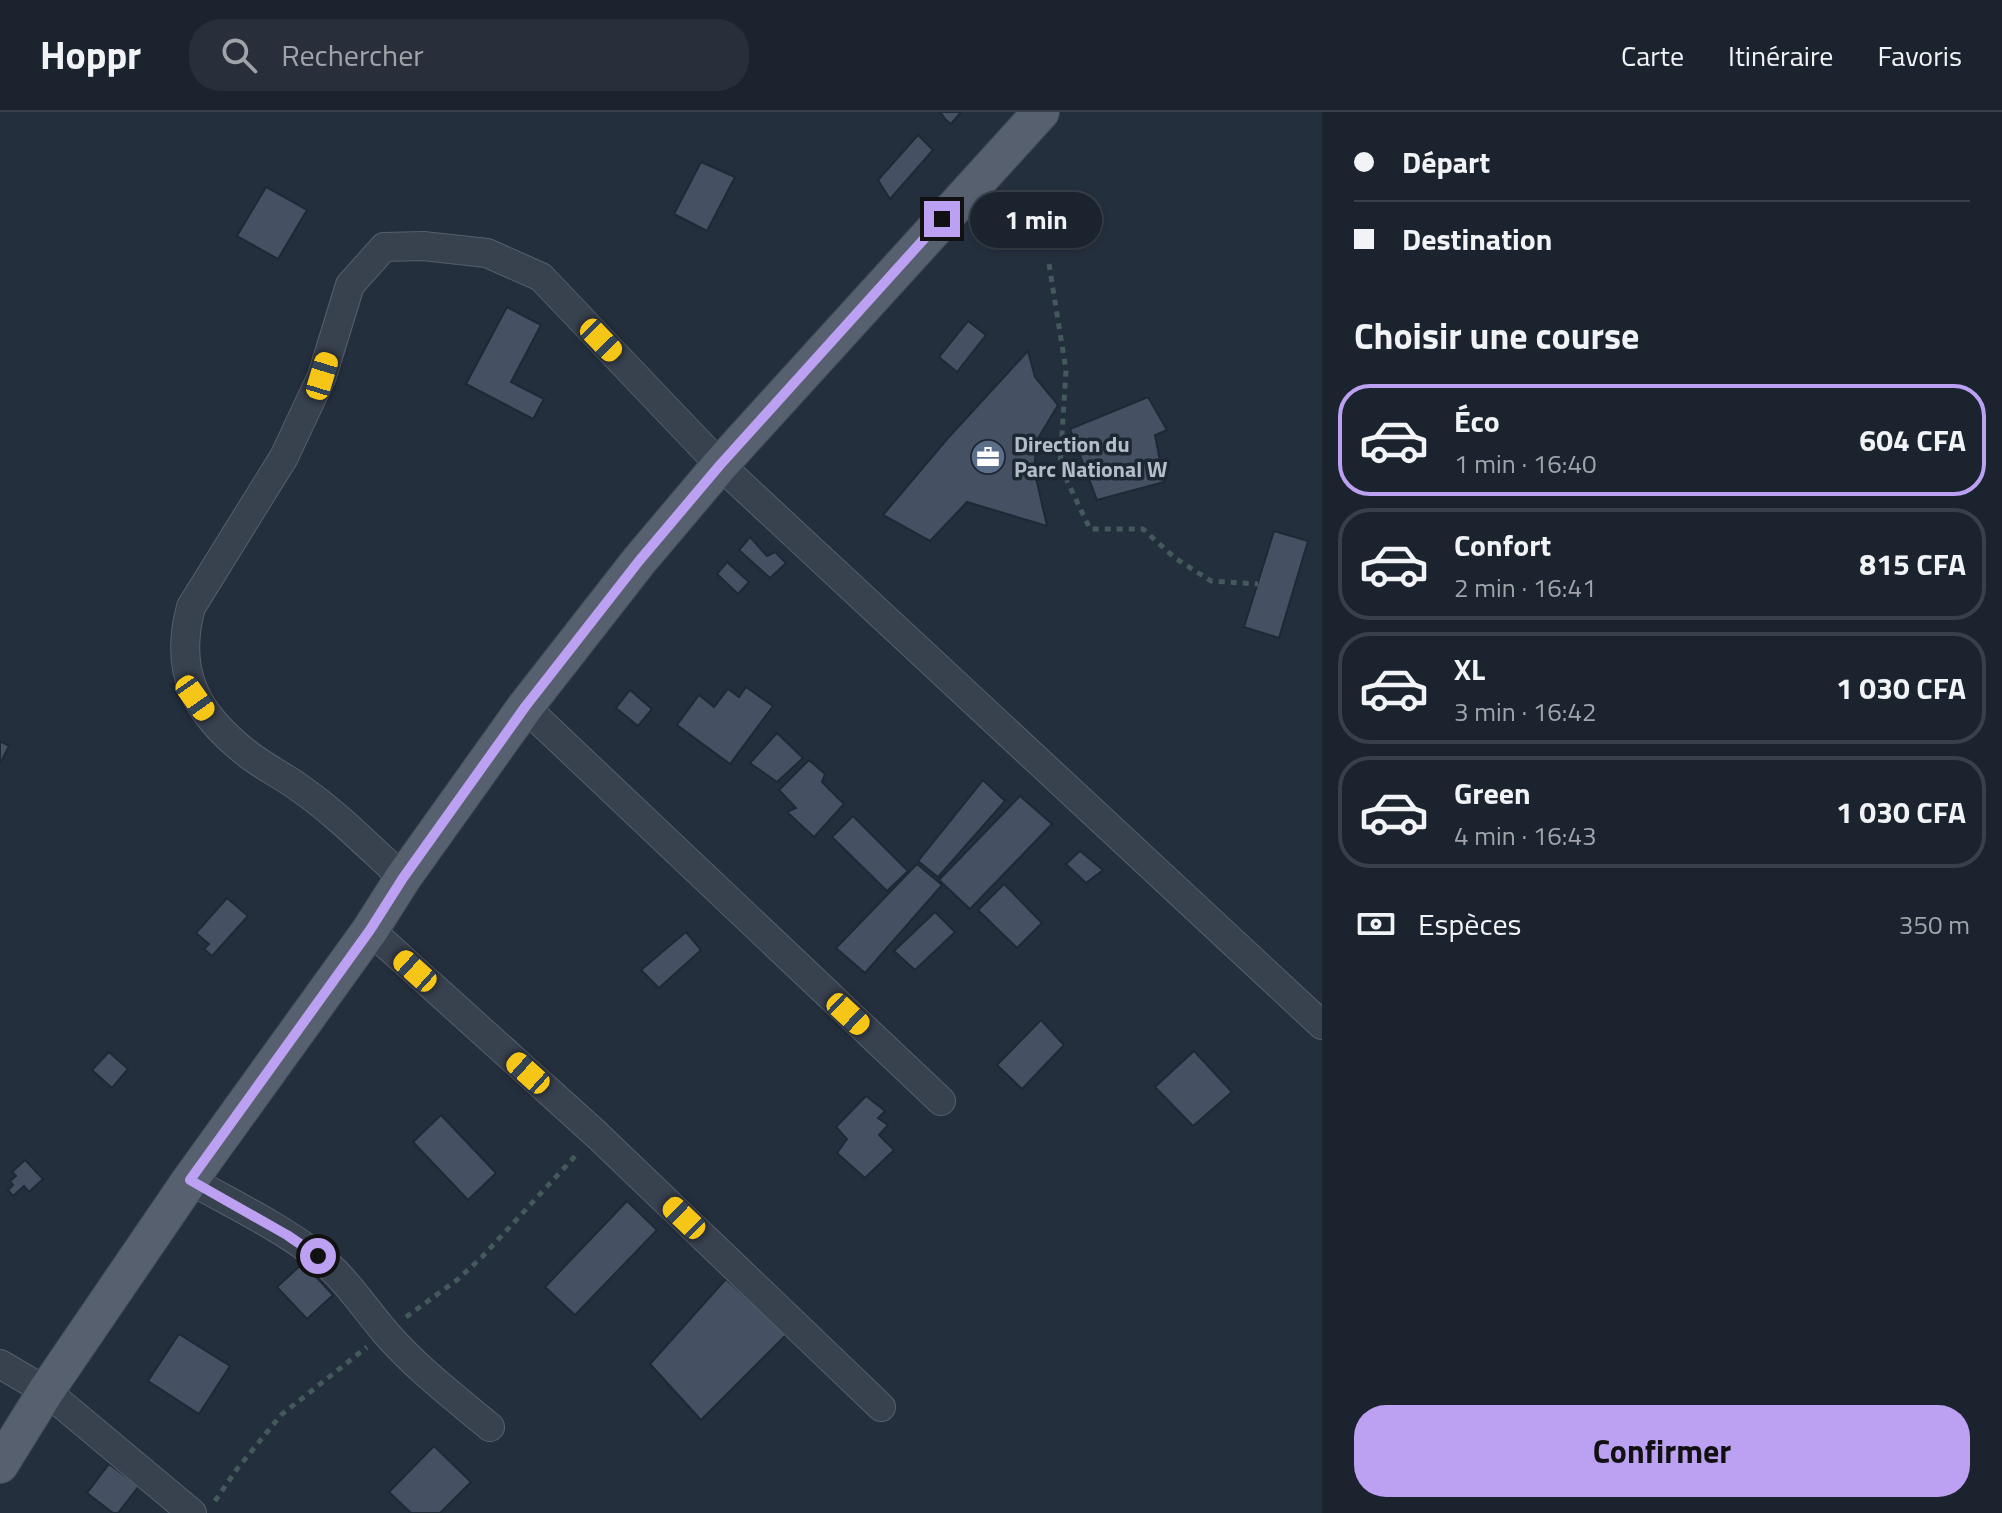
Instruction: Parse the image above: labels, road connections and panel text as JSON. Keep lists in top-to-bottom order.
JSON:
{
  "places": {
    "office": ["Direction du Parc National W"]
  },
  "page": {
    "header": "Hoppr",
    "search": "Rechercher",
    "nav": ["Carte", "Itinéraire", "Favoris"],
    "banner": ["Départ", "Destination"],
    "bubble": "1 min",
    "heading": "Choisir une course",
    "list": [
      {
        "name": "Éco",
        "note": "1 min · 16:40",
        "value": "604 CFA"
      },
      {
        "name": "Confort",
        "note": "2 min · 16:41",
        "value": "815 CFA"
      },
      {
        "name": "XL",
        "note": "3 min · 16:42",
        "value": "1 030 CFA"
      },
      {
        "name": "Green",
        "note": "4 min · 16:43",
        "value": "1 030 CFA"
      }
    ],
    "pay": ["Espèces", "350 m"],
    "buttons": "Confirmer"
  }
}
